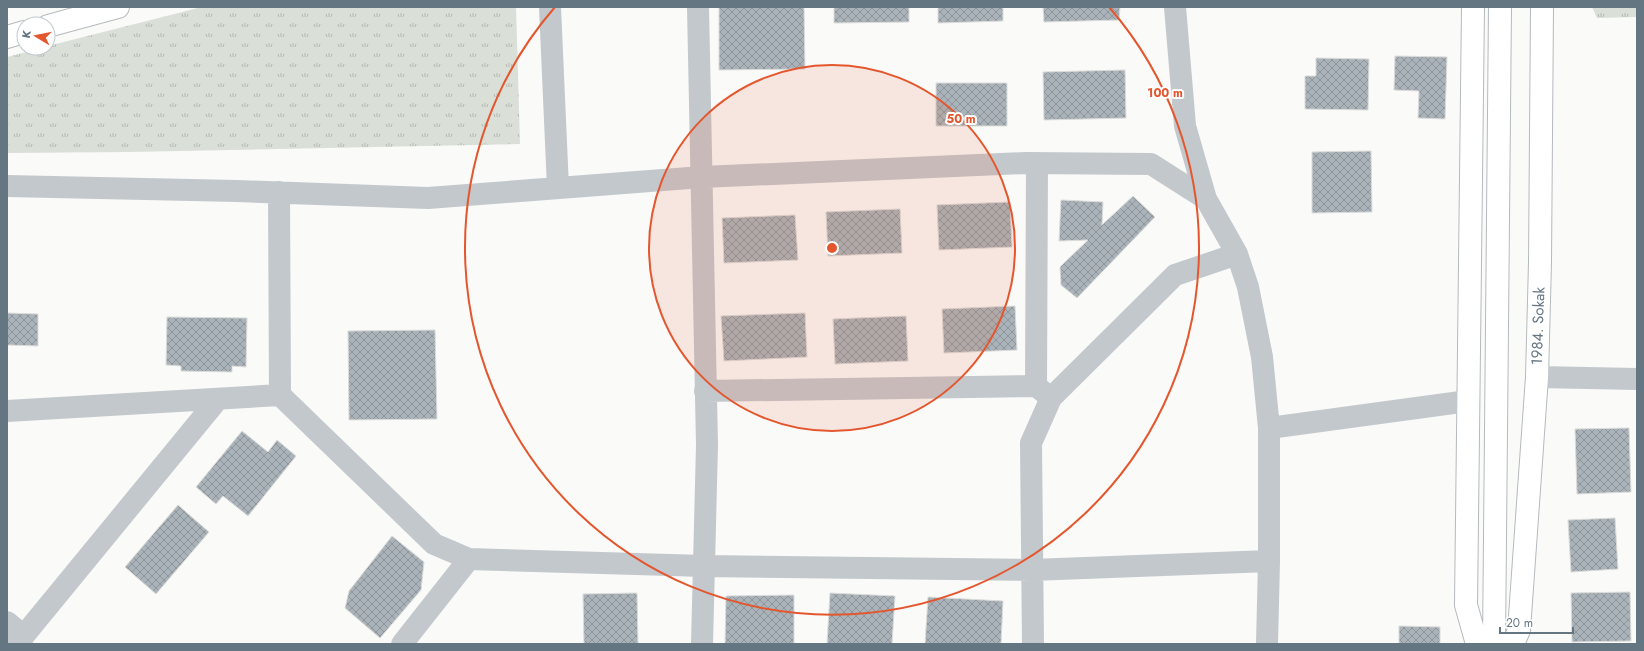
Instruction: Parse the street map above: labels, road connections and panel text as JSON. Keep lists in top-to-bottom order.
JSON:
{
  "streets": {
    "main road": ["1984. Sokak"]
  },
  "scale_bar": "20 m",
  "north": "left",
  "rings": ["100 m", "50 m"]
}
